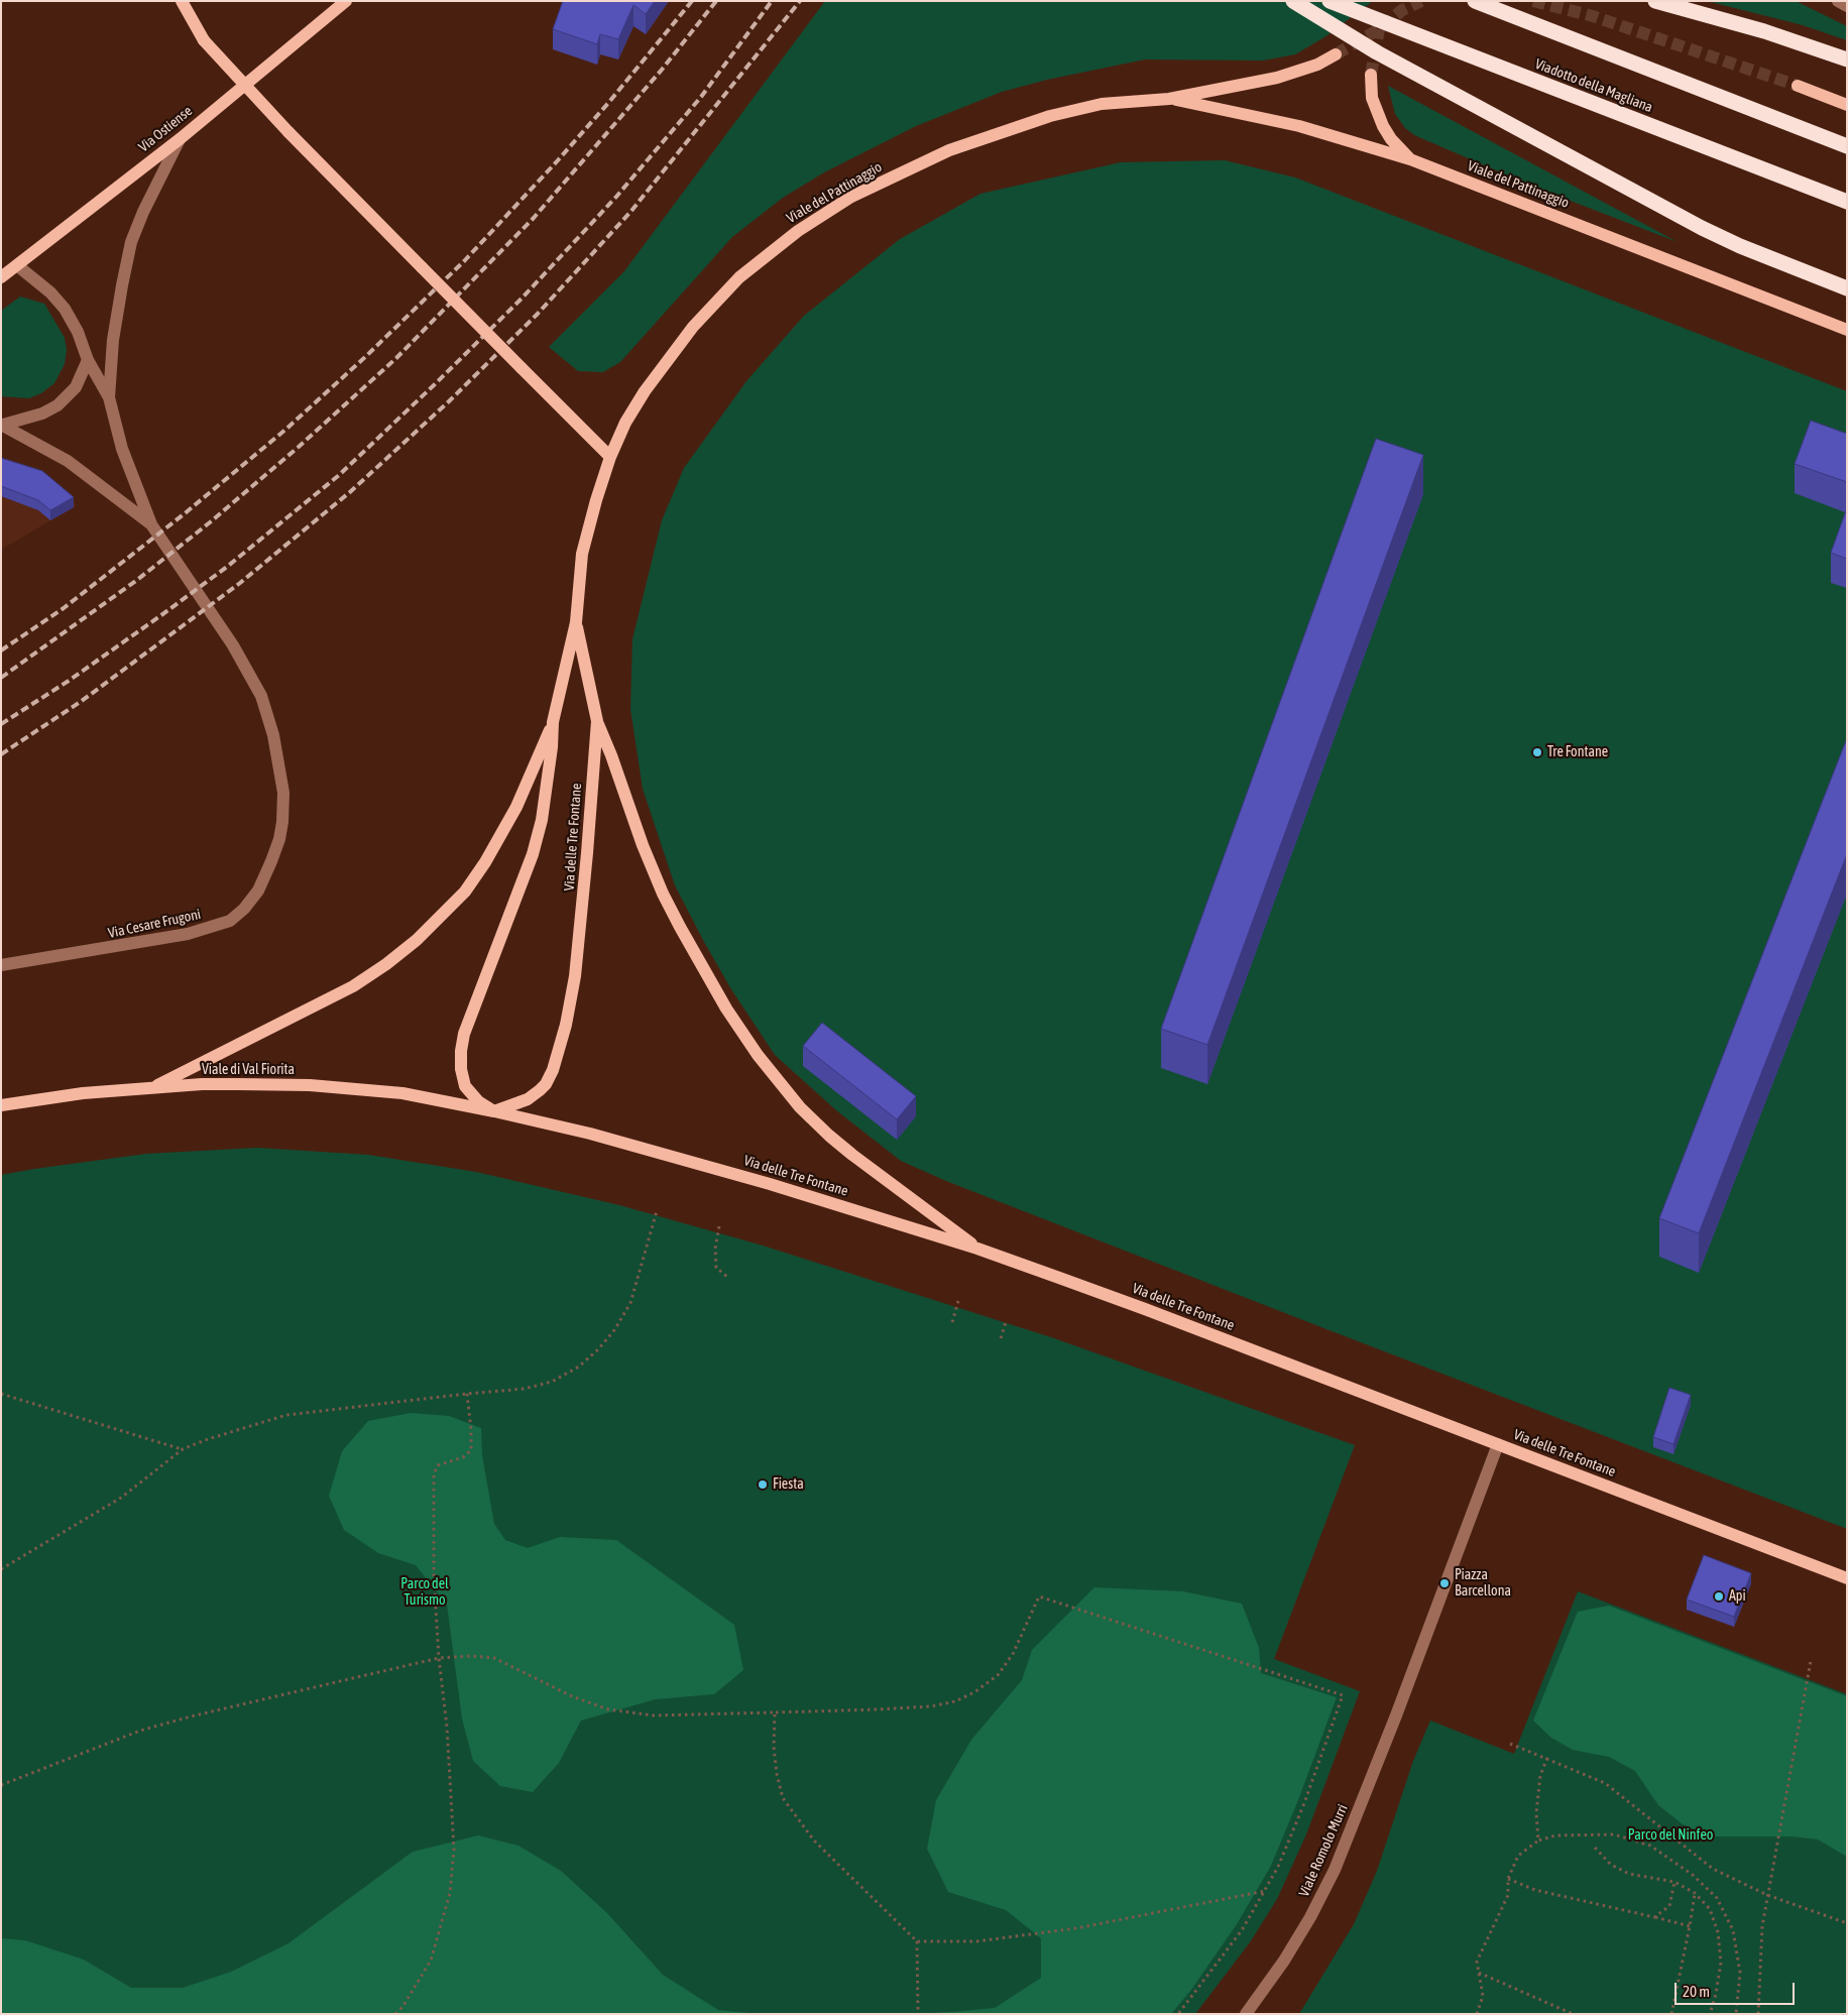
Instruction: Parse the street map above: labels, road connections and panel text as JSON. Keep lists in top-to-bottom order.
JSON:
{
  "streets": {
    "highway": ["Viadotto della Magliana"],
    "main road": [
      "Via Ostiense",
      "Viale del Pattinaggio",
      "Via delle Tre Fontane",
      "Viale di Val Fiorita"
    ],
    "street": ["Via Cesare Frugoni", "Viale Romolo Murri"]
  },
  "crossings": [
    ["Viale del Pattinaggio", "Via delle Tre Fontane"],
    ["Via delle Tre Fontane", "Viale di Val Fiorita"],
    ["Via delle Tre Fontane", "Viale Romolo Murri"]
  ],
  "parks": ["Parco del Turismo", "Parco del Ninfeo"],
  "places": [
    "Tre Fontane",
    "Fiesta",
    "Piazza Barcellona",
    "Api"
  ],
  "scale_bar": "20 m"
}
